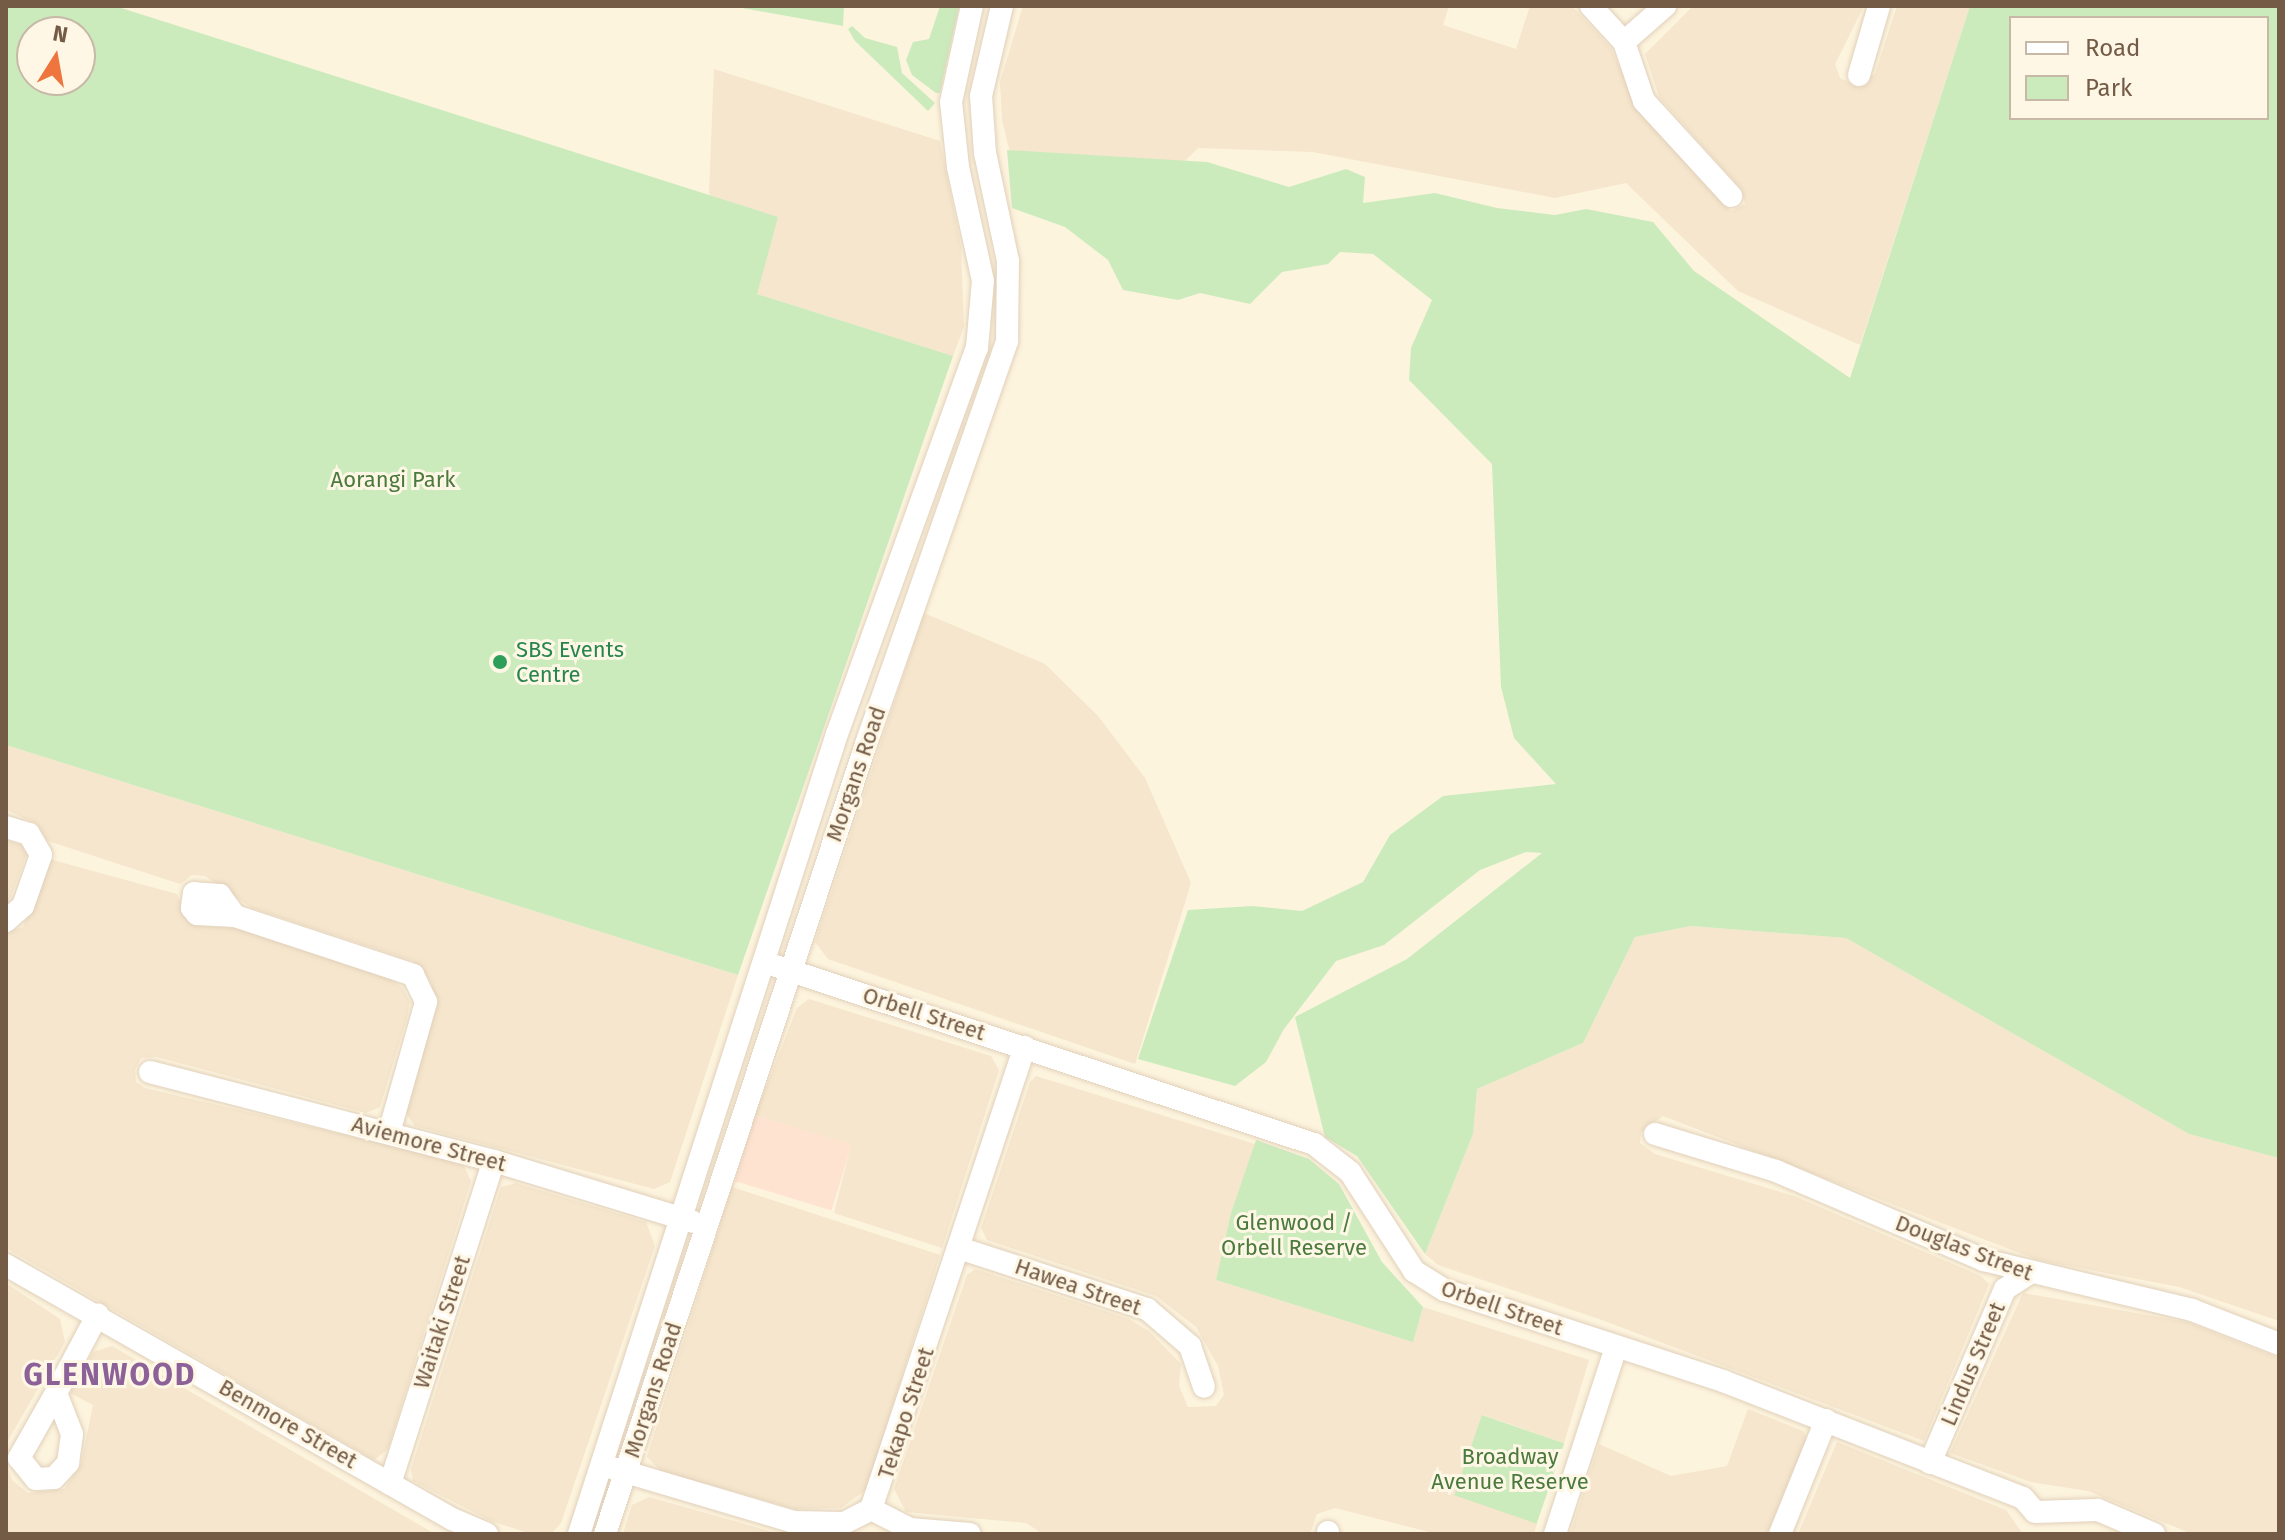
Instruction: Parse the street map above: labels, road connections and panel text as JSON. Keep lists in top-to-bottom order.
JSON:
{
  "streets": {
    "street": [
      "Morgans Road",
      "Orbell Street",
      "Aviemore Street",
      "Douglas Street",
      "Hawea Street",
      "Waitaki Street",
      "Lindus Street",
      "Tekapo Street",
      "Benmore Street"
    ]
  },
  "crossings": [
    ["Morgans Road", "Orbell Street"],
    ["Morgans Road", "Aviemore Street"],
    ["Orbell Street", "Lindus Street"],
    ["Orbell Street", "Tekapo Street"],
    ["Aviemore Street", "Waitaki Street"],
    ["Douglas Street", "Lindus Street"],
    ["Hawea Street", "Tekapo Street"],
    ["Waitaki Street", "Benmore Street"]
  ],
  "districts": ["GLENWOOD"],
  "parks": ["Aorangi Park", "Glenwood / Orbell Reserve", "Broadway Avenue Reserve"],
  "places": ["SBS Events Centre"],
  "legend": ["Road", "Park"],
  "north": "top"
}
